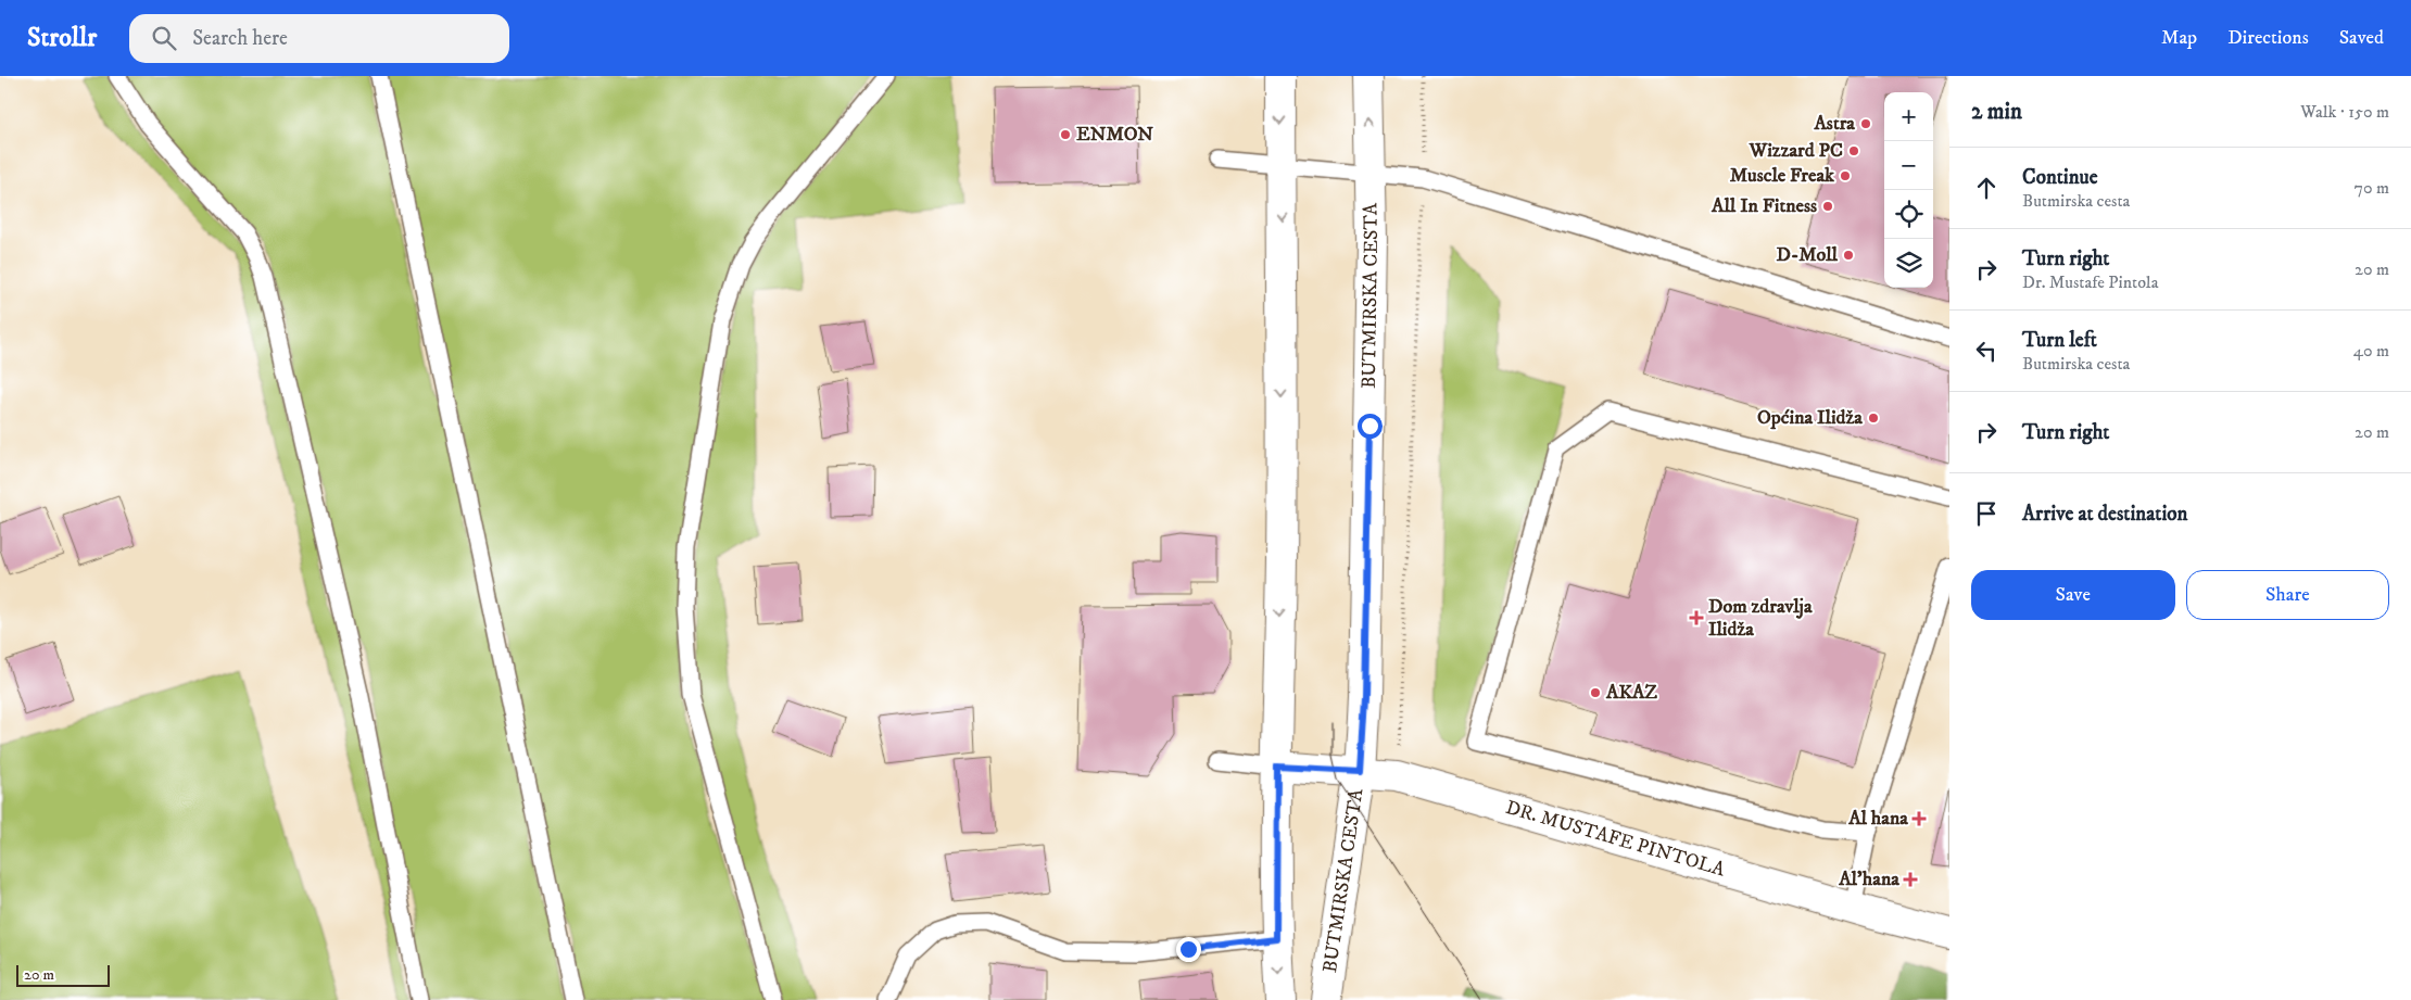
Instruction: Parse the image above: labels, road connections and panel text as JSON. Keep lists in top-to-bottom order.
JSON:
{
  "streets": {
    "main road": ["BUTMIRSKA CESTA", "DR. MUSTAFE PINTOLA"]
  },
  "crossings": [
    ["BUTMIRSKA CESTA", "DR. MUSTAFE PINTOLA"]
  ],
  "places": {
    "other": [
      "Astra",
      "ENMON",
      "Wizzard PC",
      "Muscle Freak",
      "All In Fitness",
      "D-Moll",
      "Općina Ilidža",
      "AKAZ"
    ],
    "health": ["Dom zdravlja Ilidža", "Al hana", "Al'hana"]
  },
  "scale_bar": "20 m",
  "page": {
    "header": "Strollr",
    "search": "Search here",
    "nav": ["Map", "Directions", "Saved"],
    "heading": ["2 min", "Walk · 150 m"],
    "map_buttons": ["+", "−"],
    "list": [
      ["Continue", "Butmirska cesta", "70 m"],
      ["Turn right", "Dr. Mustafe Pintola", "20 m"],
      ["Turn left", "Butmirska cesta", "40 m"],
      ["Turn right", "20 m"],
      "Arrive at destination"
    ],
    "buttons": ["Save", "Share"],
    "scale": "20 m"
  }
}
